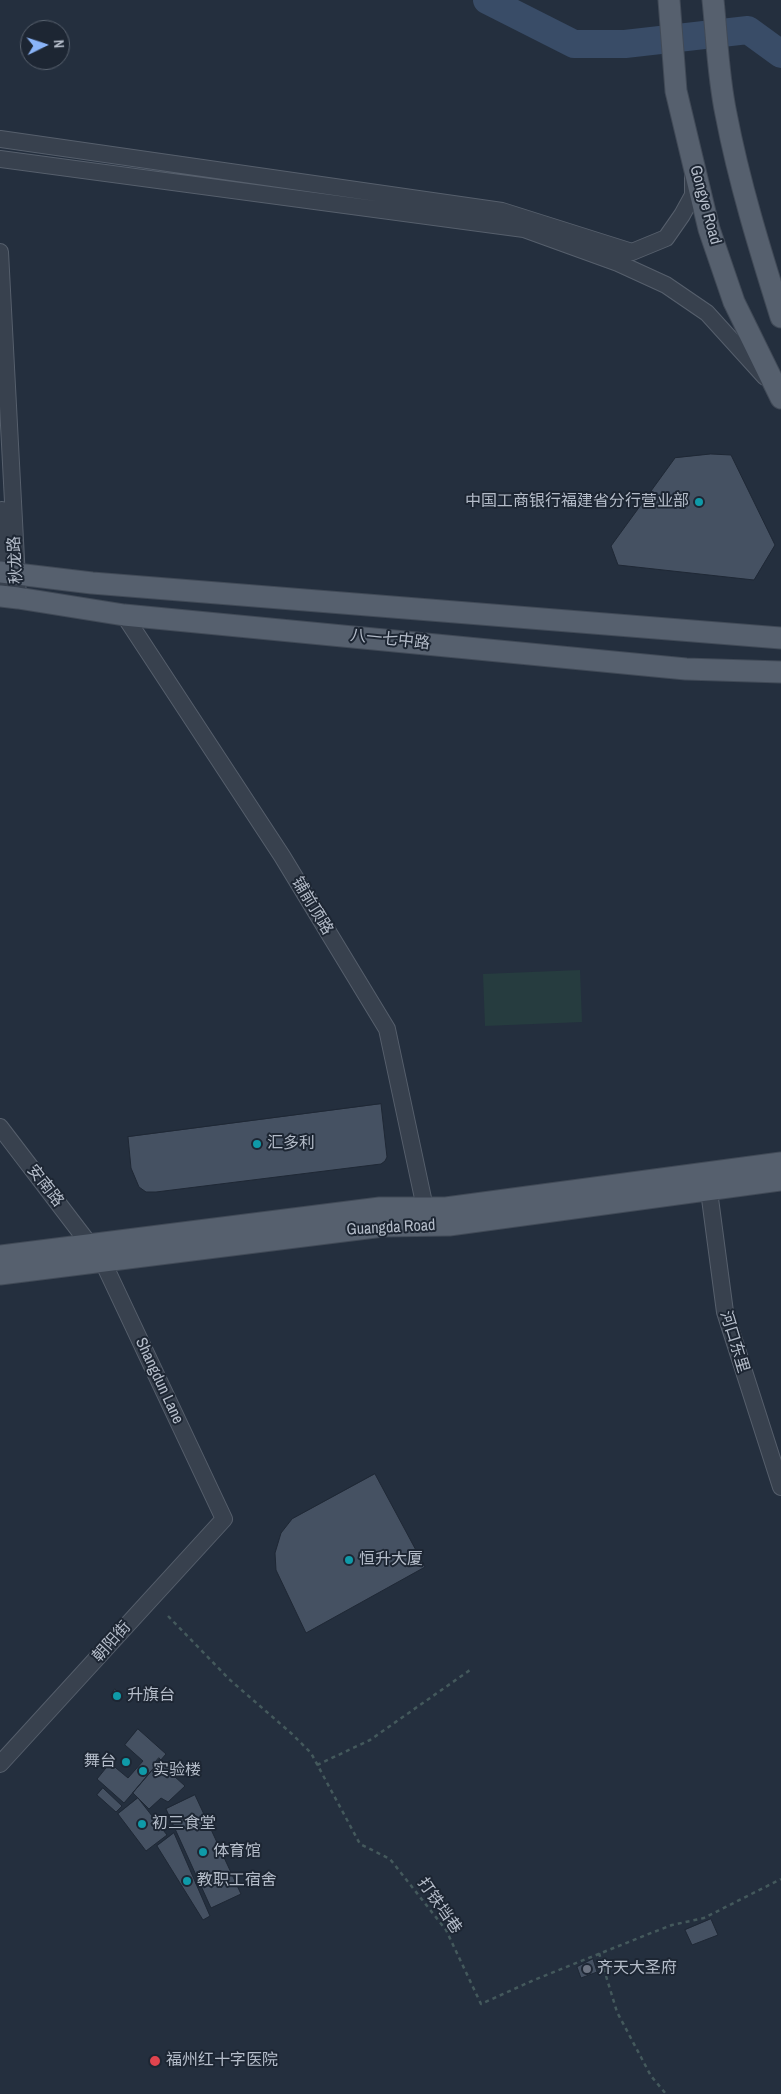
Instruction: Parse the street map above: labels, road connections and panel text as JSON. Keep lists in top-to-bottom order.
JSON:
{
  "streets": {
    "main road": ["Gongye Road", "八一七中路", "Guangda Road"],
    "street": [
      "秋龙路",
      "铺前顶路",
      "安南路",
      "河口东里",
      "Shangdun Lane",
      "朝阳街"
    ],
    "path": ["打铁垱巷"]
  },
  "crossings": [
    ["秋龙路", "八一七中路"],
    ["八一七中路", "铺前顶路"],
    ["铺前顶路", "Guangda Road"],
    ["安南路", "Guangda Road"],
    ["安南路", "Shangdun Lane"],
    ["Guangda Road", "河口东里"],
    ["Guangda Road", "Shangdun Lane"],
    ["Shangdun Lane", "朝阳街"]
  ],
  "places": [
    "中国工商银行福建省分行营业部",
    "汇多利",
    "恒升大厦",
    "升旗台",
    "舞台",
    "实验楼",
    "初三食堂",
    "体育馆",
    "教职工宿舍",
    "齐天大圣府",
    "福州红十字医院"
  ],
  "north": "right"
}
